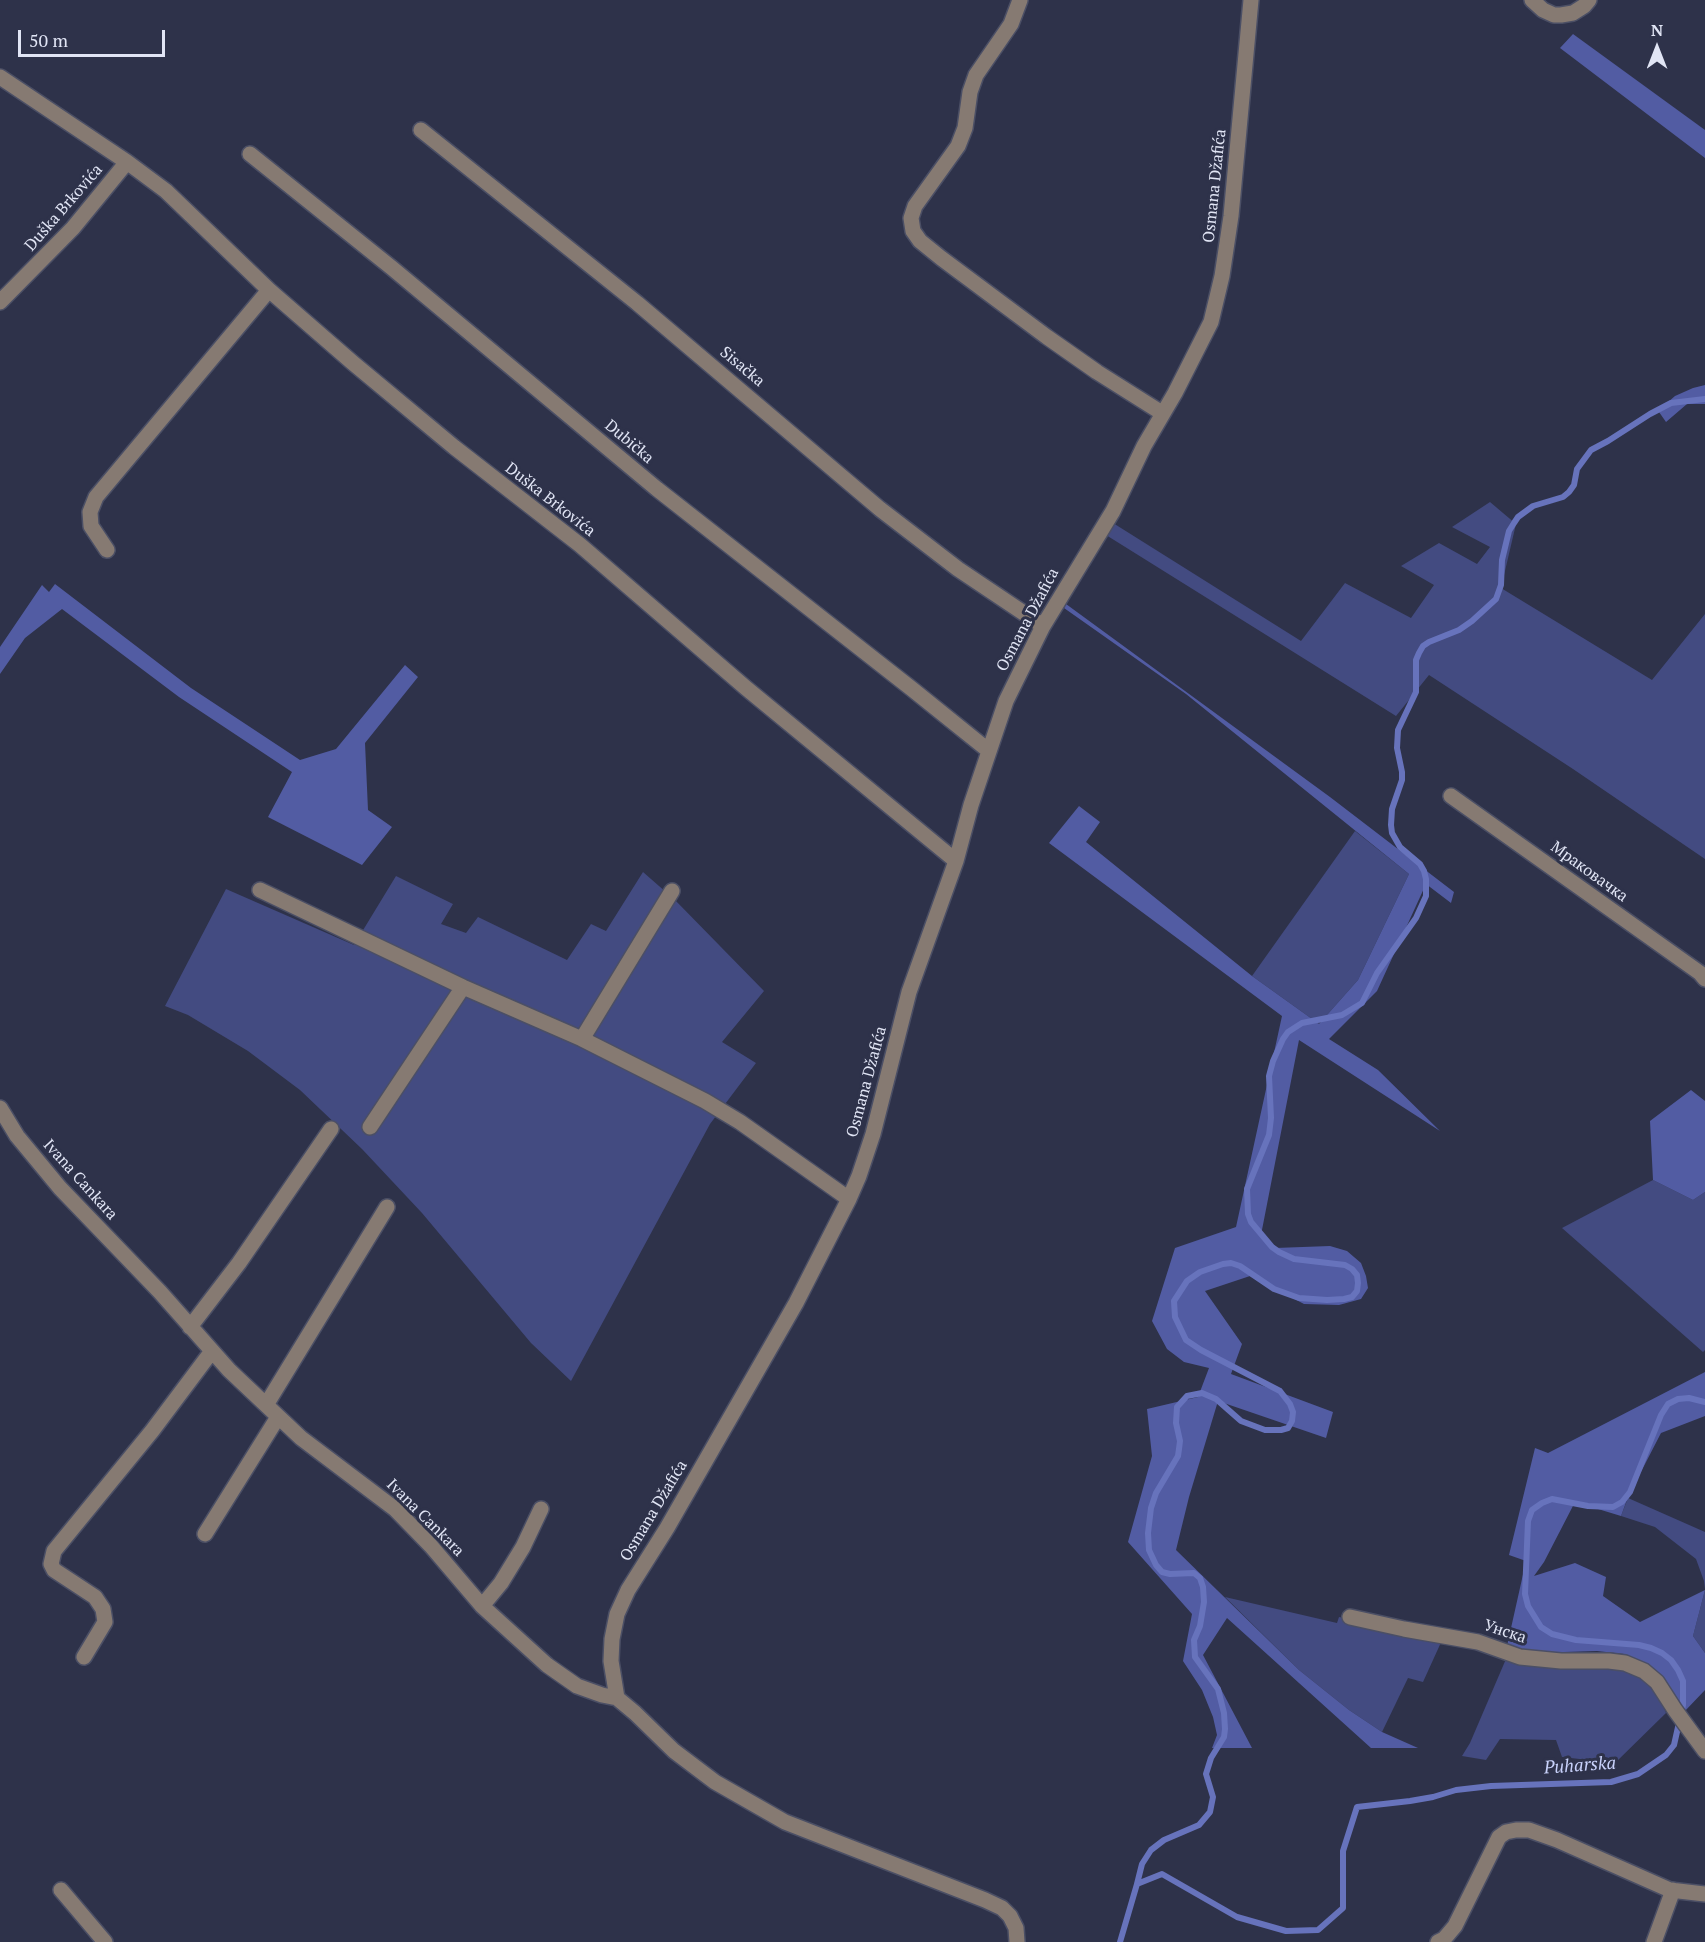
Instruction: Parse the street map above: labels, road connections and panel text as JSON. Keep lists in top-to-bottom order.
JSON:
{
  "streets": {
    "street": [
      "Osmana Džafića",
      "Duška Brkovića",
      "Sisačka",
      "Dubička",
      "Мраковачка",
      "Ivana Cankara",
      "Унска"
    ]
  },
  "crossings": [
    ["Osmana Džafića", "Duška Brkovića"],
    ["Osmana Džafića", "Sisačka"],
    ["Osmana Džafića", "Dubička"],
    ["Osmana Džafića", "Ivana Cankara"]
  ],
  "water": ["Puharska"],
  "scale_bar": "50 m",
  "north": "top"
}
